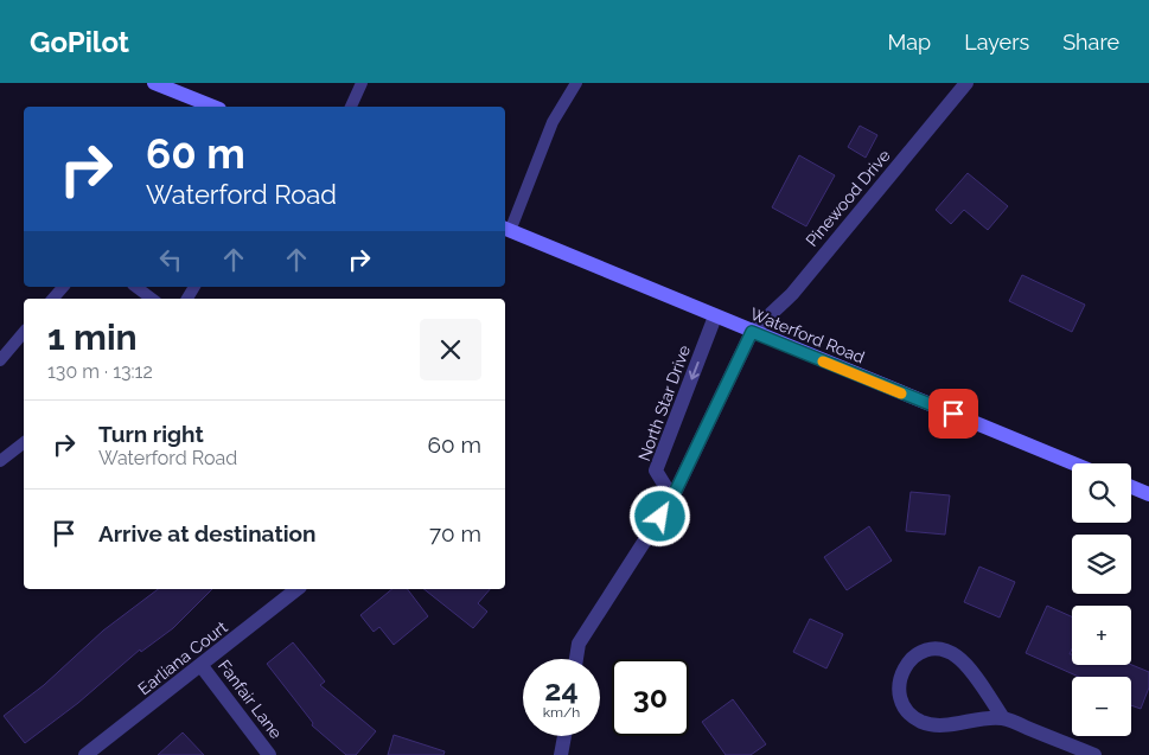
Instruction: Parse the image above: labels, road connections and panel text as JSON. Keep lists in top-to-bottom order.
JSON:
{
  "streets": {
    "main road": ["Waterford Road"],
    "street": [
      "Pinewood Drive",
      "North Star Drive",
      "Earliana Court",
      "Fanfair Lane"
    ]
  },
  "crossings": [
    ["Pinewood Drive", "Waterford Road"],
    ["Waterford Road", "North Star Drive"],
    ["Earliana Court", "Fanfair Lane"]
  ],
  "page": {
    "header": "GoPilot",
    "nav": ["Map", "Layers", "Share"],
    "turn": ["60 m", "Waterford Road"],
    "heading": ["1 min", "130 m · 13:12"],
    "list": [
      {
        "name": "Turn right",
        "note": "Waterford Road",
        "value": "60 m"
      },
      {
        "name": "Arrive at destination",
        "value": "70 m"
      }
    ],
    "map_buttons": ["+", "−"],
    "speed": "24 km/h",
    "limit": "30"
  }
}
